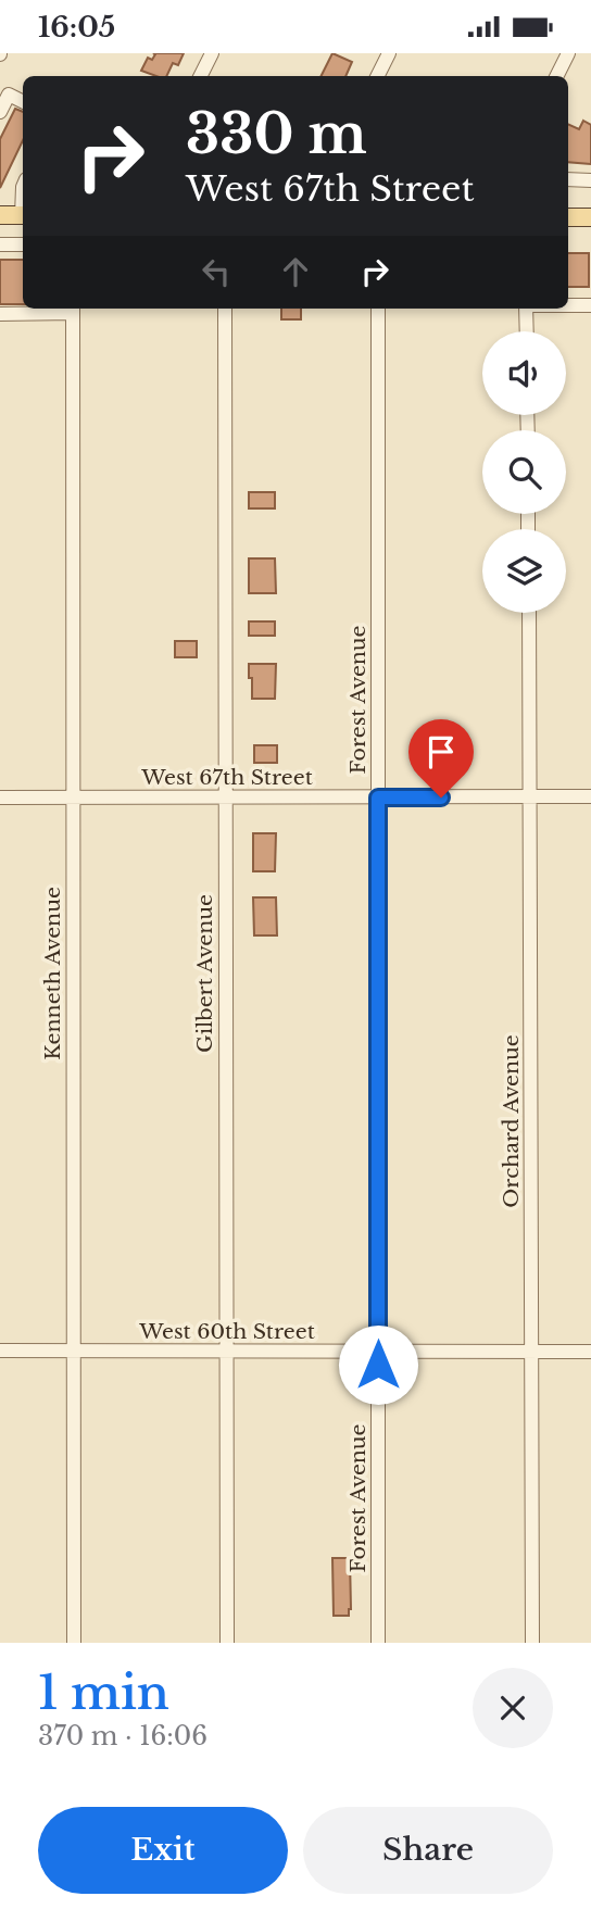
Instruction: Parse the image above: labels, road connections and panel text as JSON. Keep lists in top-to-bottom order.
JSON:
{
  "streets": {
    "street": [
      "Forest Avenue",
      "West 67th Street",
      "Kenneth Avenue",
      "Gilbert Avenue",
      "Orchard Avenue",
      "West 60th Street"
    ]
  },
  "crossings": [
    ["Forest Avenue", "West 67th Street"],
    ["Forest Avenue", "West 60th Street"],
    ["West 67th Street", "Kenneth Avenue"],
    ["West 67th Street", "Gilbert Avenue"],
    ["West 67th Street", "Orchard Avenue"],
    ["Kenneth Avenue", "West 60th Street"],
    ["Gilbert Avenue", "West 60th Street"],
    ["Orchard Avenue", "West 60th Street"]
  ],
  "page": {
    "status": "16:05",
    "turn": ["330 m", "West 67th Street"],
    "heading": ["1 min", "370 m · 16:06"],
    "buttons": ["Exit", "Share"]
  }
}
